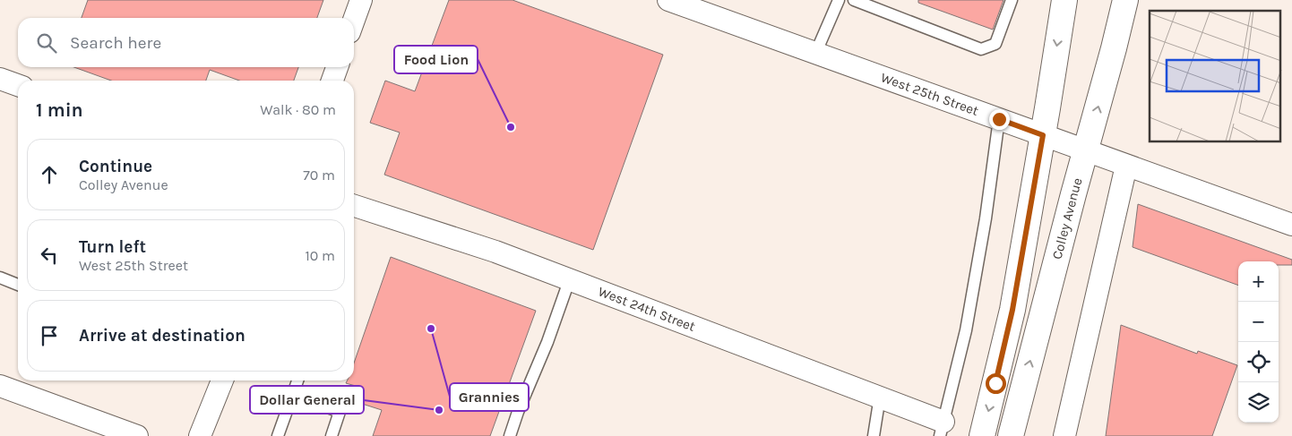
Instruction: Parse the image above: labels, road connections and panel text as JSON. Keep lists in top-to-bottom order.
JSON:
{
  "streets": {
    "main road": ["Colley Avenue"],
    "street": ["West 25th Street", "West 24th Street"]
  },
  "crossings": [
    ["West 25th Street", "Colley Avenue"]
  ],
  "places": ["Food Lion", "Grannies", "Dollar General"],
  "page": {
    "search": "Search here",
    "heading": ["1 min", "Walk · 80 m"],
    "list": [
      ["Continue", "Colley Avenue", "70 m"],
      ["Turn left", "West 25th Street", "10 m"],
      "Arrive at destination"
    ],
    "map_buttons": ["+", "−"]
  }
}
